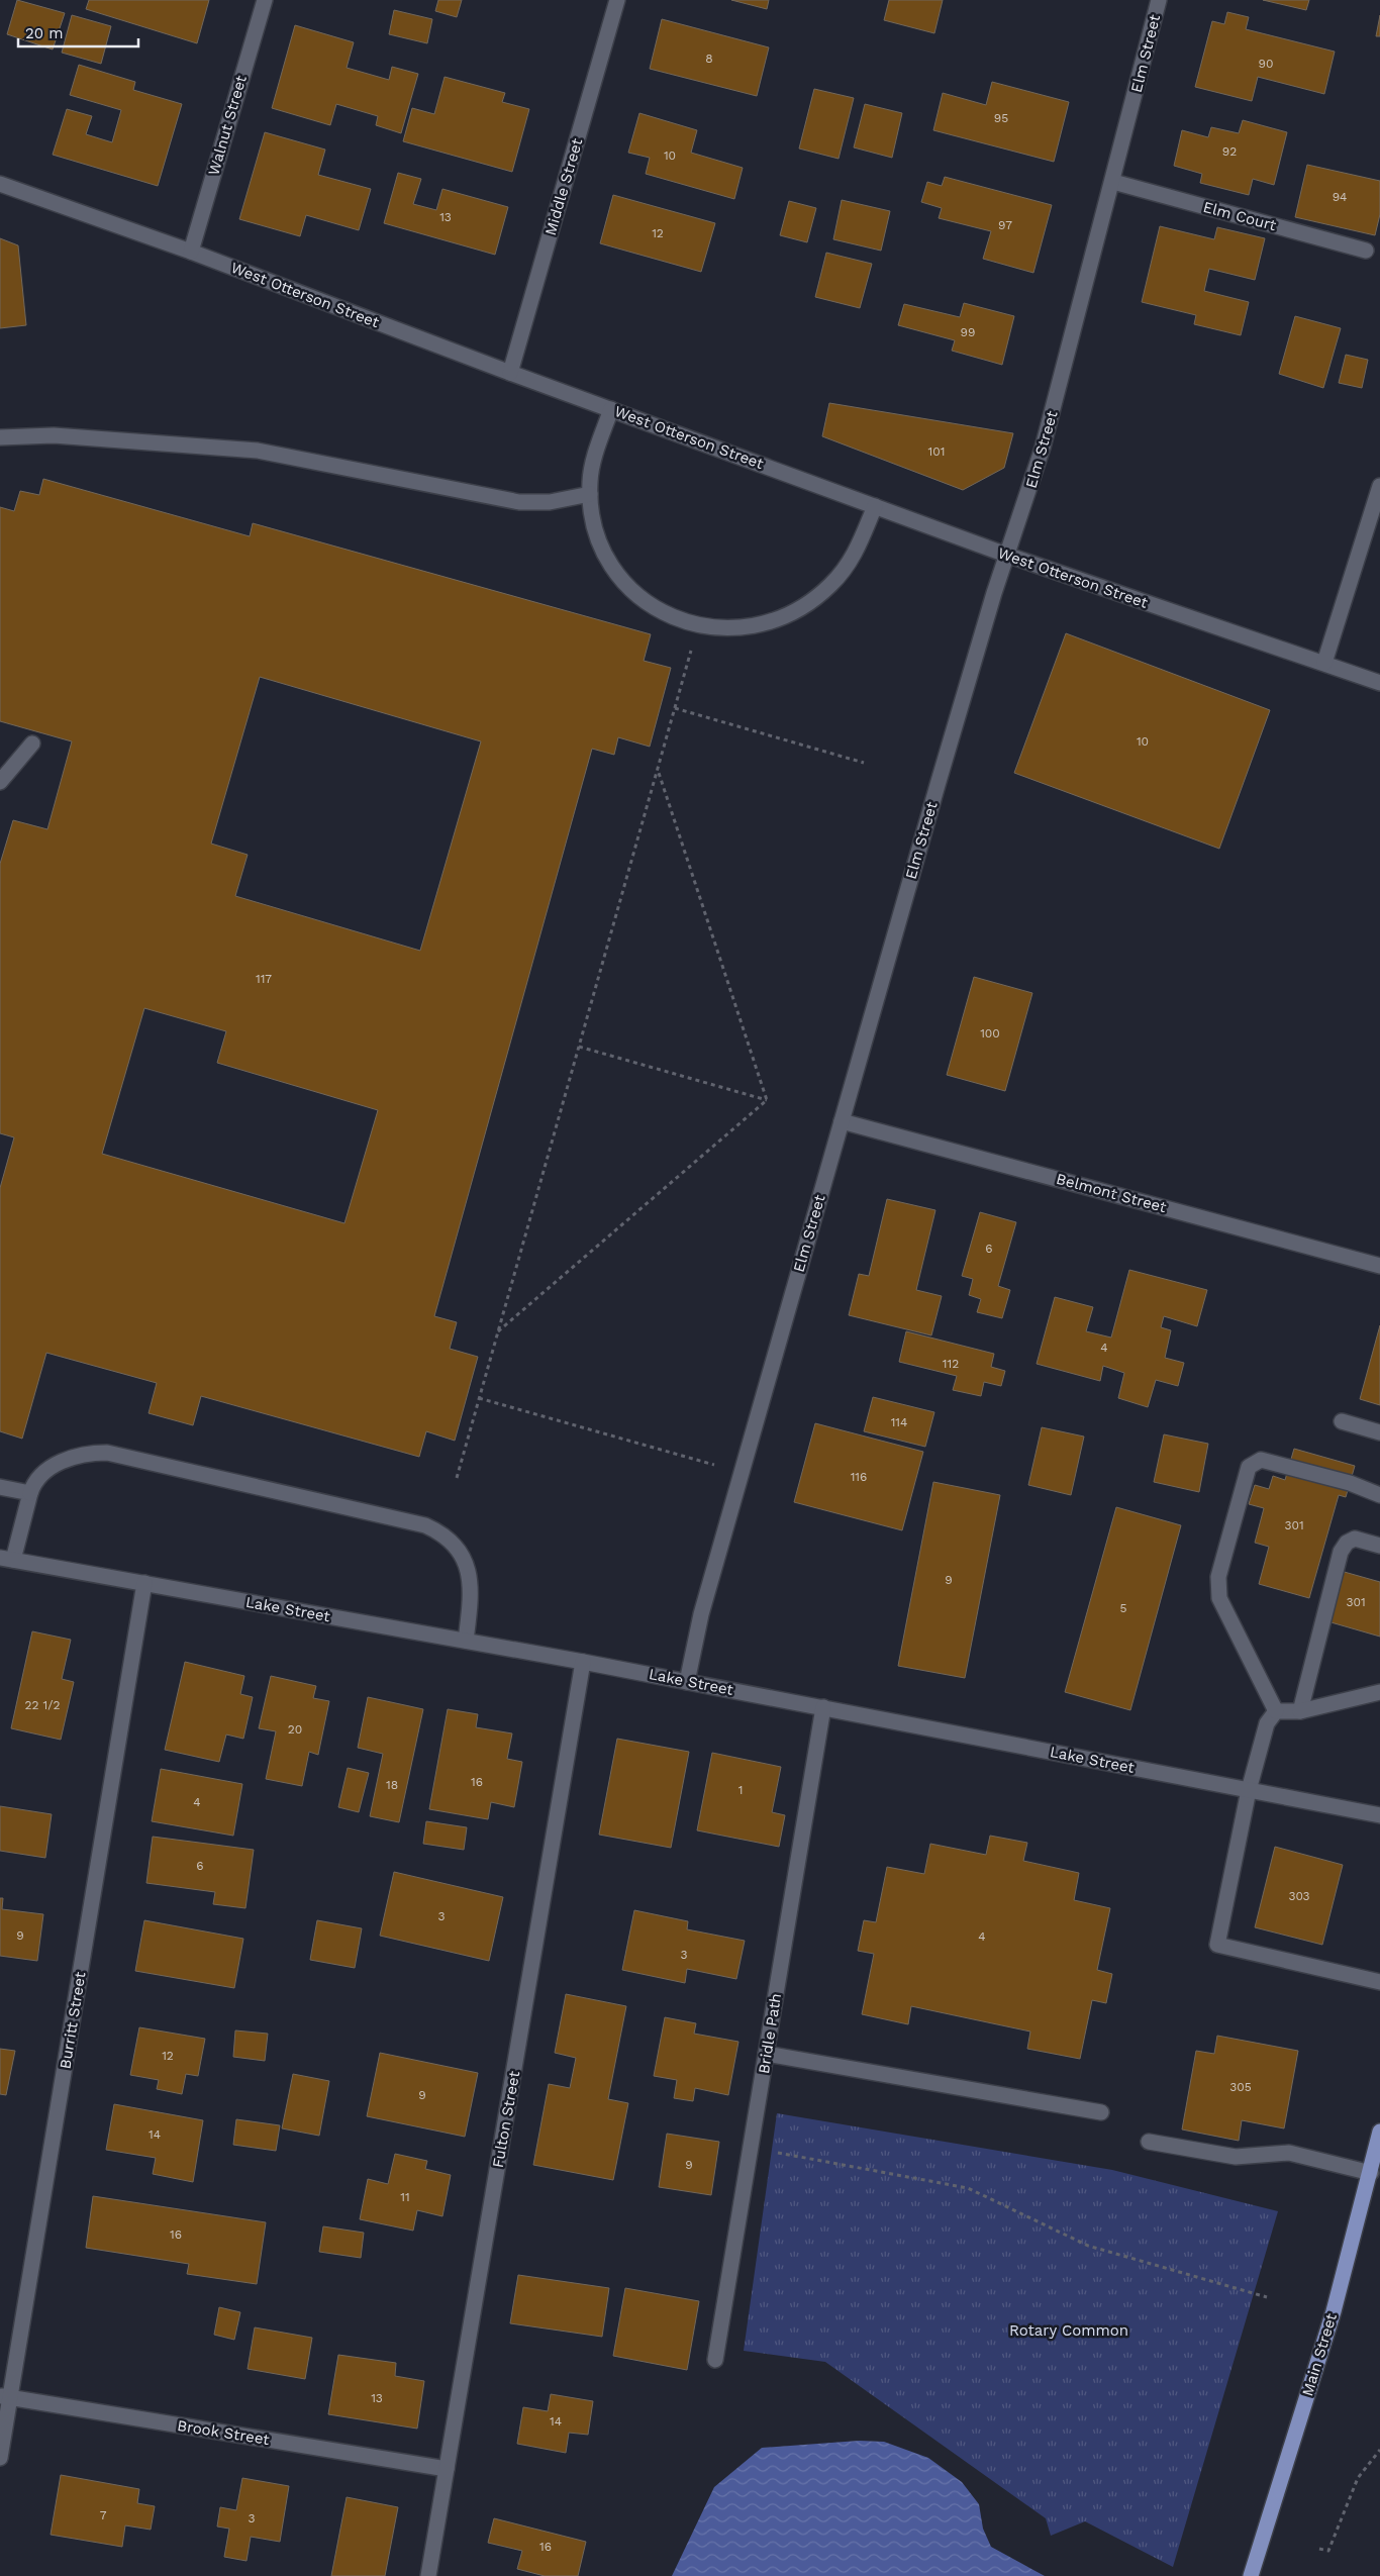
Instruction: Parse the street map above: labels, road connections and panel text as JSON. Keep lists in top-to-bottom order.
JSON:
{
  "streets": {
    "main road": ["Main Street"],
    "street": [
      "Elm Street",
      "Walnut Street",
      "Middle Street",
      "Elm Court",
      "West Otterson Street",
      "Belmont Street",
      "Lake Street",
      "Burritt Street",
      "Bridle Path",
      "Fulton Street",
      "Brook Street"
    ]
  },
  "crossings": [
    ["Elm Street", "Elm Court"],
    ["Elm Street", "West Otterson Street"],
    ["Elm Street", "Belmont Street"],
    ["Elm Street", "Lake Street"],
    ["Walnut Street", "West Otterson Street"],
    ["Middle Street", "West Otterson Street"],
    ["Lake Street", "Burritt Street"],
    ["Lake Street", "Bridle Path"],
    ["Lake Street", "Fulton Street"],
    ["Burritt Street", "Brook Street"],
    ["Fulton Street", "Brook Street"]
  ],
  "parks": ["Rotary Common"],
  "house_numbers": [
    "8",
    "90",
    "95",
    "92",
    "10",
    "94",
    "13",
    "97",
    "12",
    "99",
    "101",
    "10",
    "117",
    "100",
    "6",
    "4",
    "112",
    "114",
    "116",
    "301",
    "9",
    "301",
    "5",
    "22 1/2",
    "20",
    "16",
    "18",
    "1",
    "4",
    "6",
    "303",
    "3",
    "9",
    "4",
    "3",
    "12",
    "305",
    "9",
    "14",
    "9",
    "11",
    "16",
    "13",
    "14",
    "7",
    "3",
    "16"
  ],
  "scale_bar": "20 m"
}
